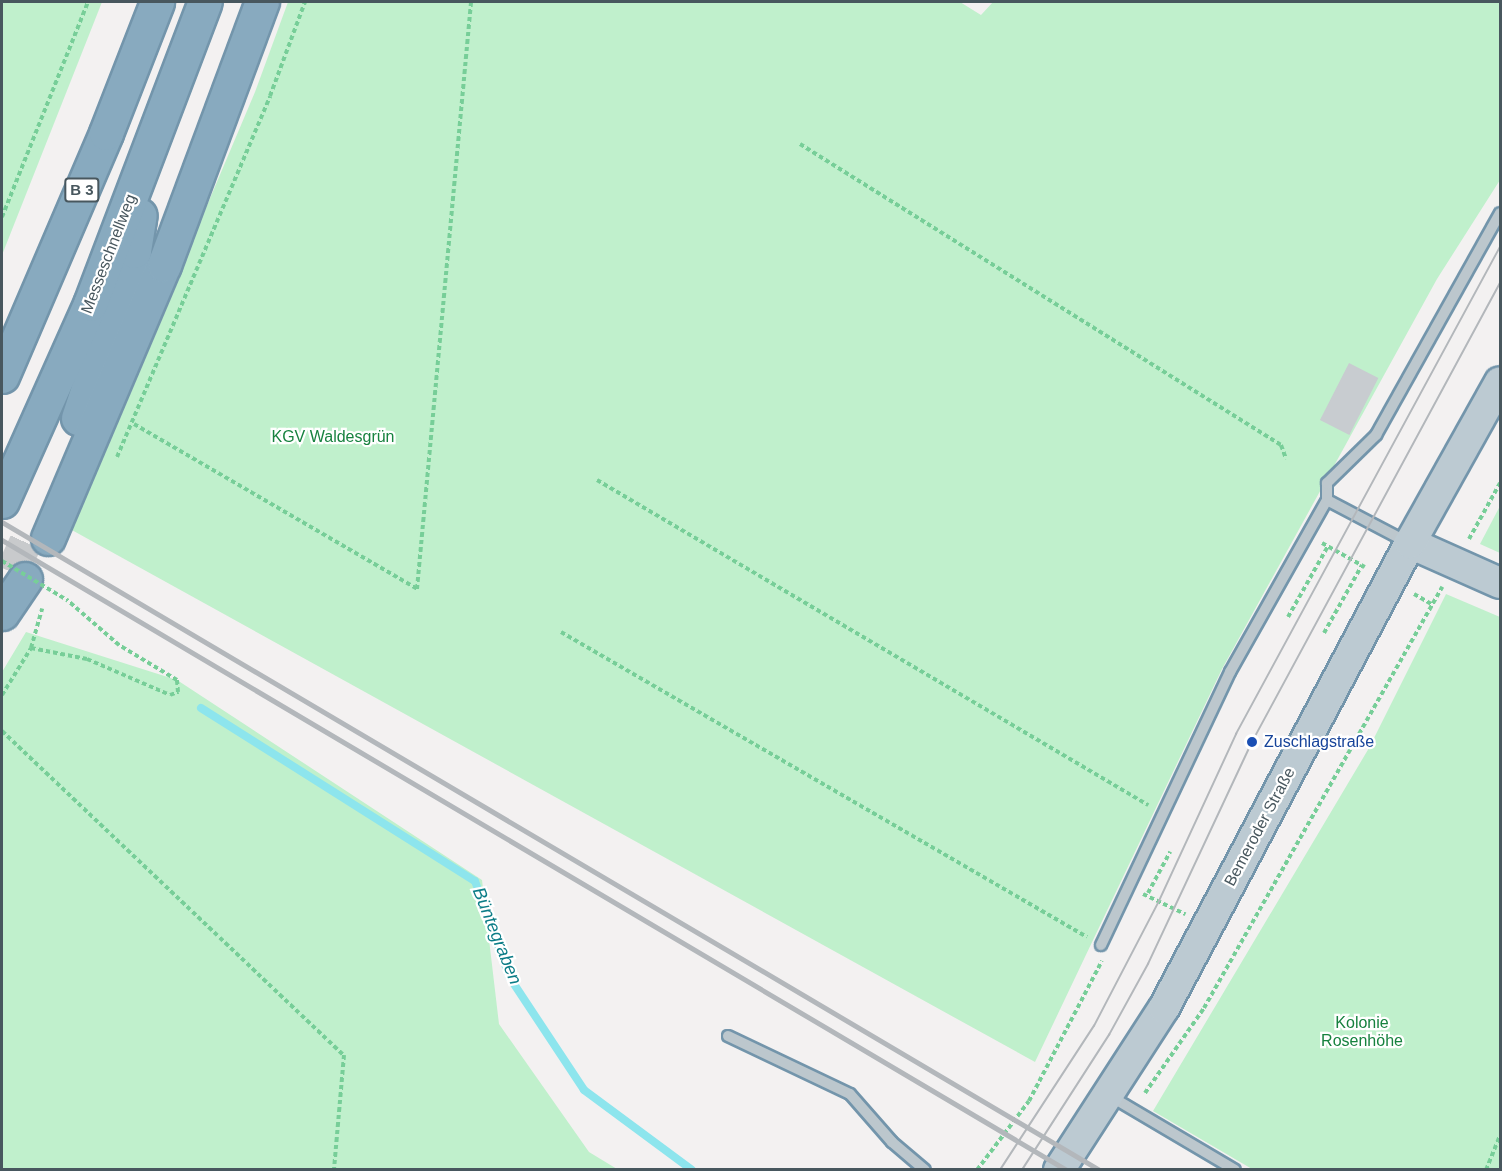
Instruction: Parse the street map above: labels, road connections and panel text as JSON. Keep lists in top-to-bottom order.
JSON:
{
  "streets": {
    "highway": ["B 3", "Messeschnellweg"],
    "main road": ["Bemeroder Straße"]
  },
  "water": ["Büntegraben"],
  "parks": ["KGV Waldesgrün", "Kolonie Rosenhöhe"],
  "places": ["Zuschlagstraße"]
}
